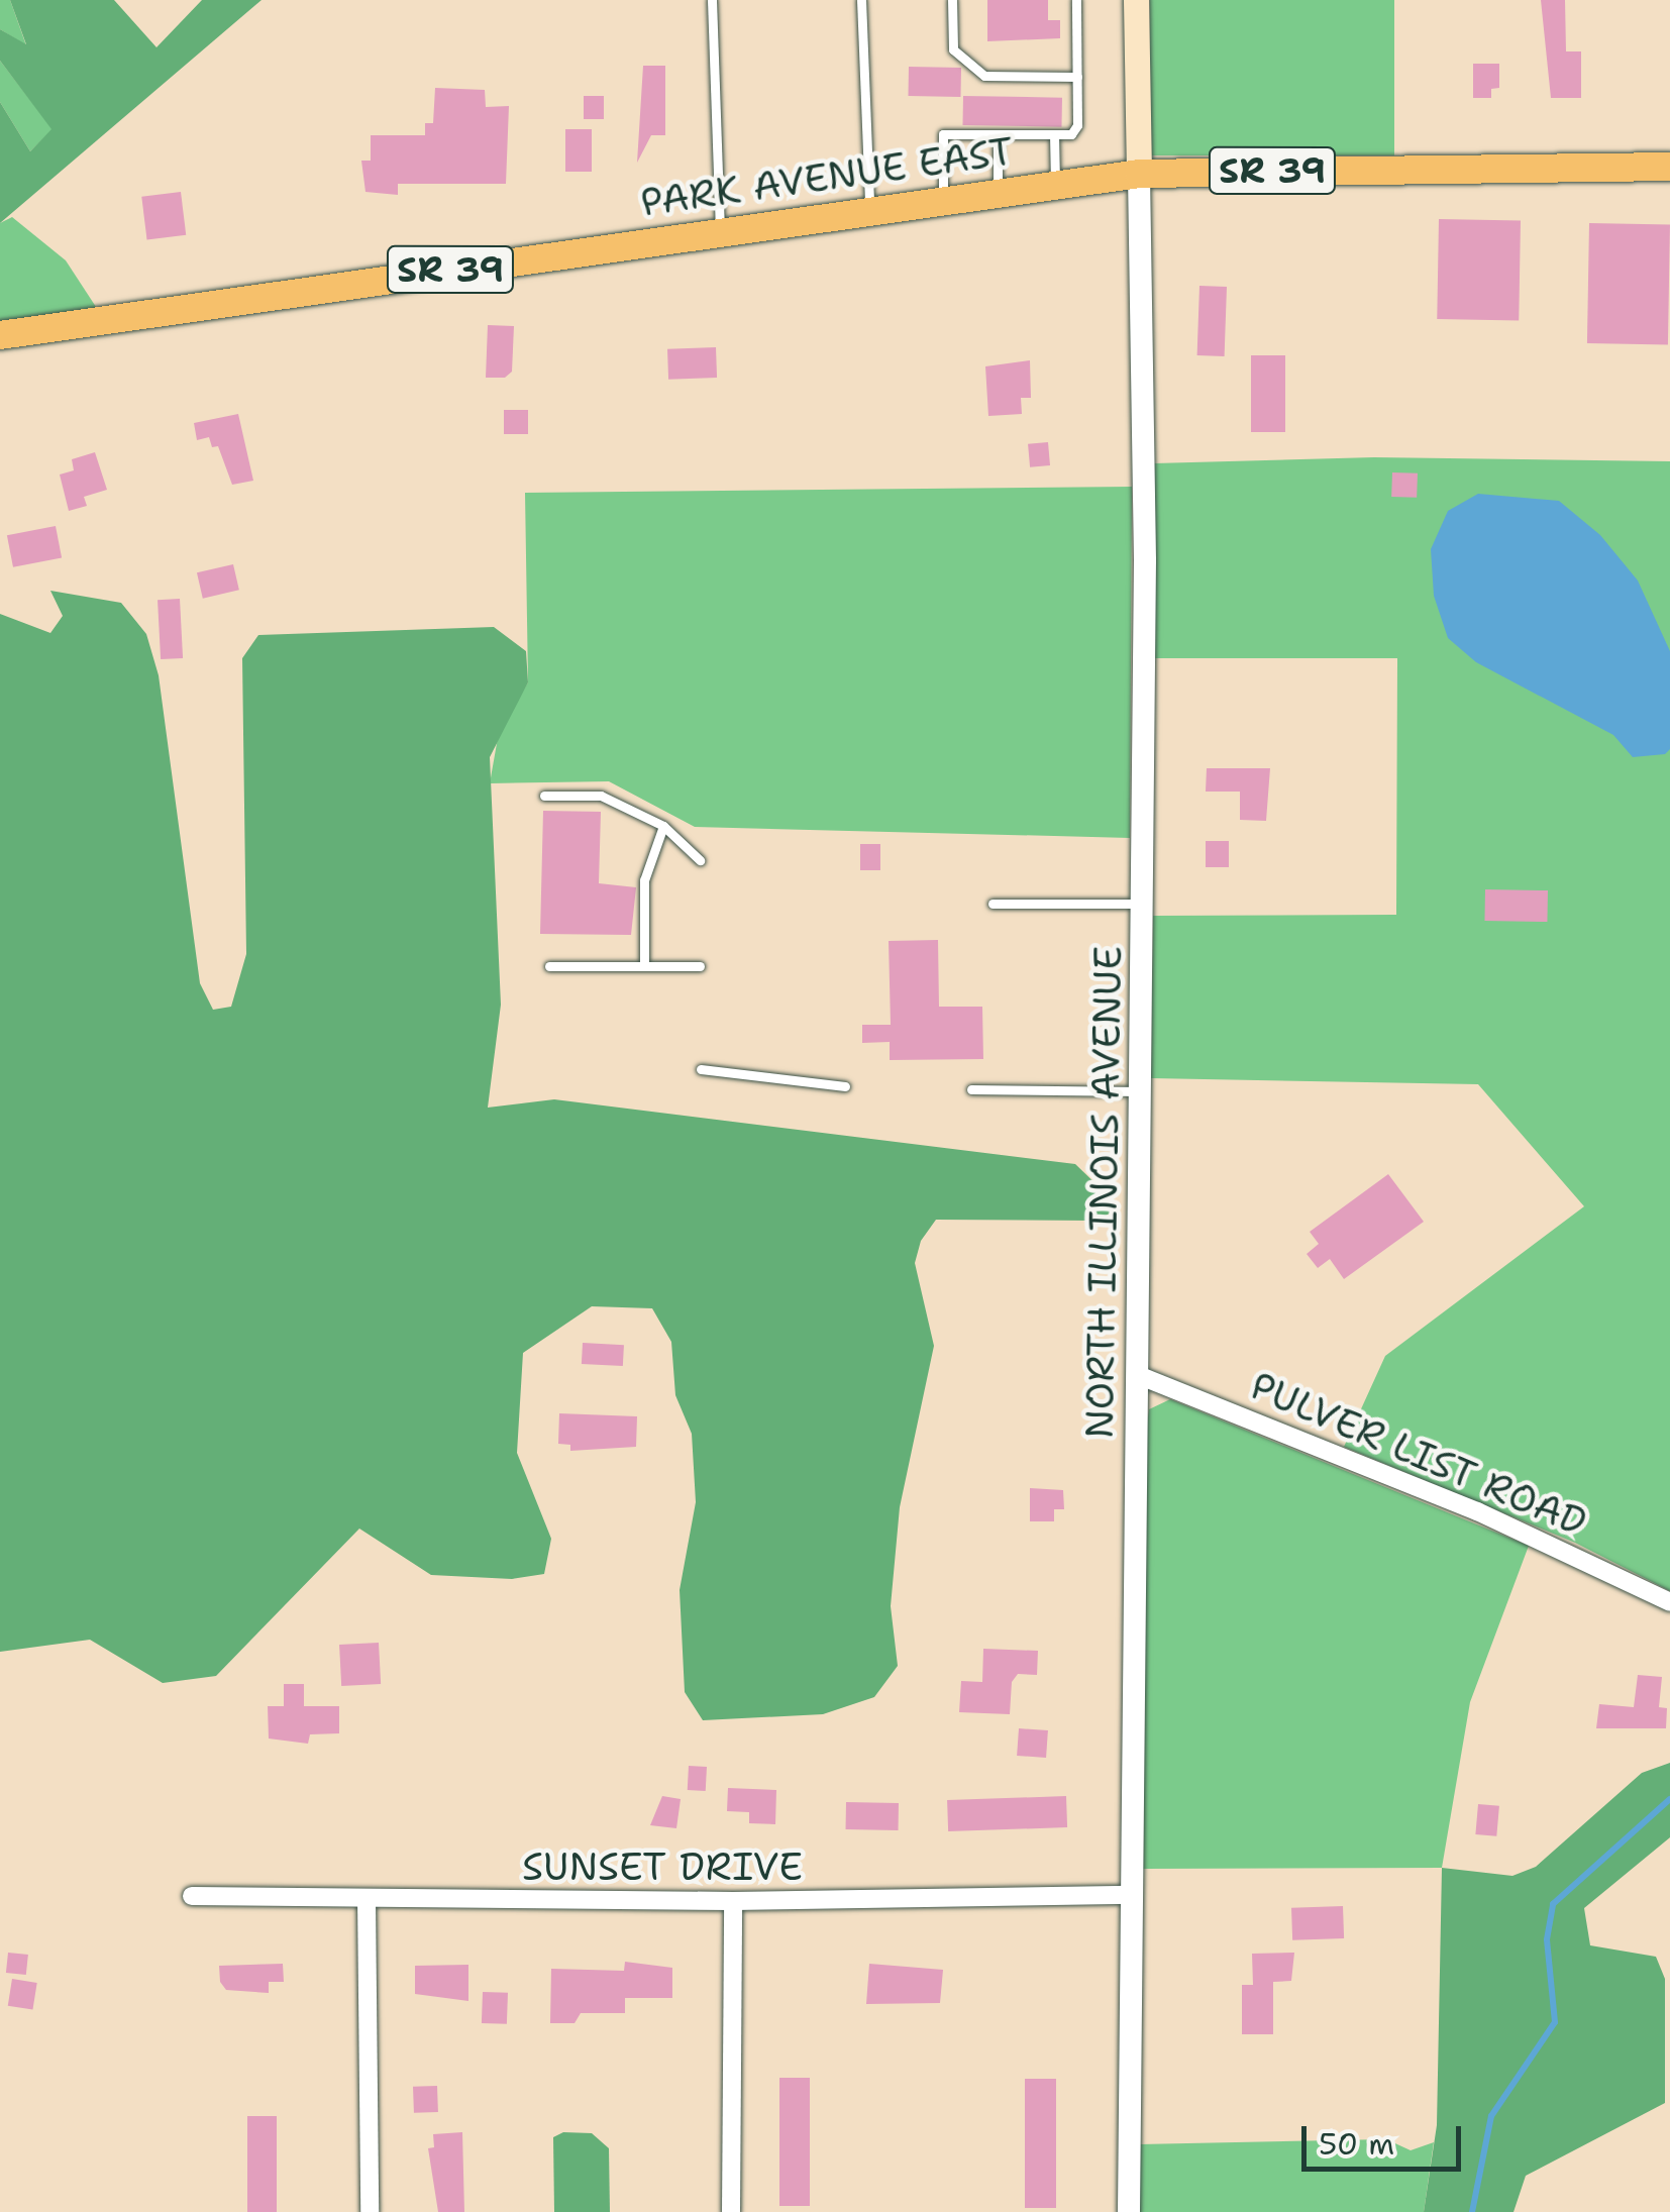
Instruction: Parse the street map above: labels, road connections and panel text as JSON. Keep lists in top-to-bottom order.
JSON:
{
  "streets": {
    "main road": ["SR 39", "PARK AVENUE EAST"],
    "street": ["NORTH ILLINOIS AVENUE", "PULVER LIST ROAD", "SUNSET DRIVE"]
  },
  "crossings": [
    ["PARK AVENUE EAST", "NORTH ILLINOIS AVENUE"],
    ["NORTH ILLINOIS AVENUE", "PULVER LIST ROAD"],
    ["NORTH ILLINOIS AVENUE", "SUNSET DRIVE"]
  ],
  "scale_bar": "50 m"
}
